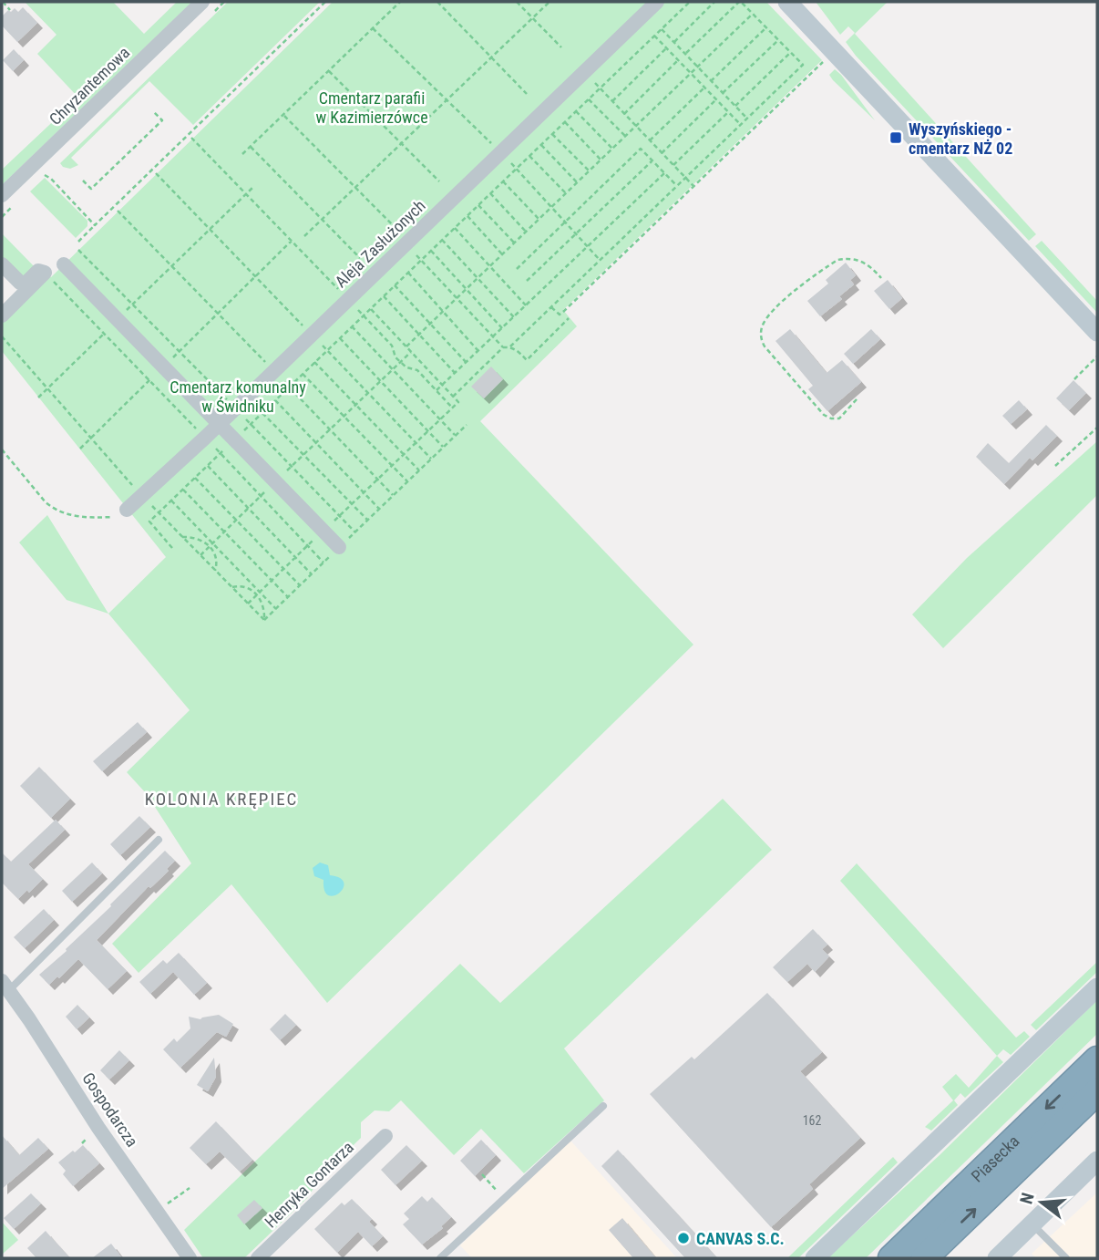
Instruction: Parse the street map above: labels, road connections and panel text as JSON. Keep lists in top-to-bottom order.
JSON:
{
  "streets": {
    "highway": ["Piasecka"],
    "street": [
      "Chryzantemowa",
      "Aleja Zasłużonych",
      "Gospodarcza",
      "Henryka Gontarza"
    ]
  },
  "districts": ["KOLONIA KRĘPIEC"],
  "parks": ["Cmentarz parafii w Kazimierzówce", "Cmentarz komunalny w Świdniku"],
  "places": {
    "transit": ["Wyszyńskiego - cmentarz NŻ 02"],
    "other": ["CANVAS S.C."]
  },
  "house_numbers": ["162"],
  "north": "left"
}
